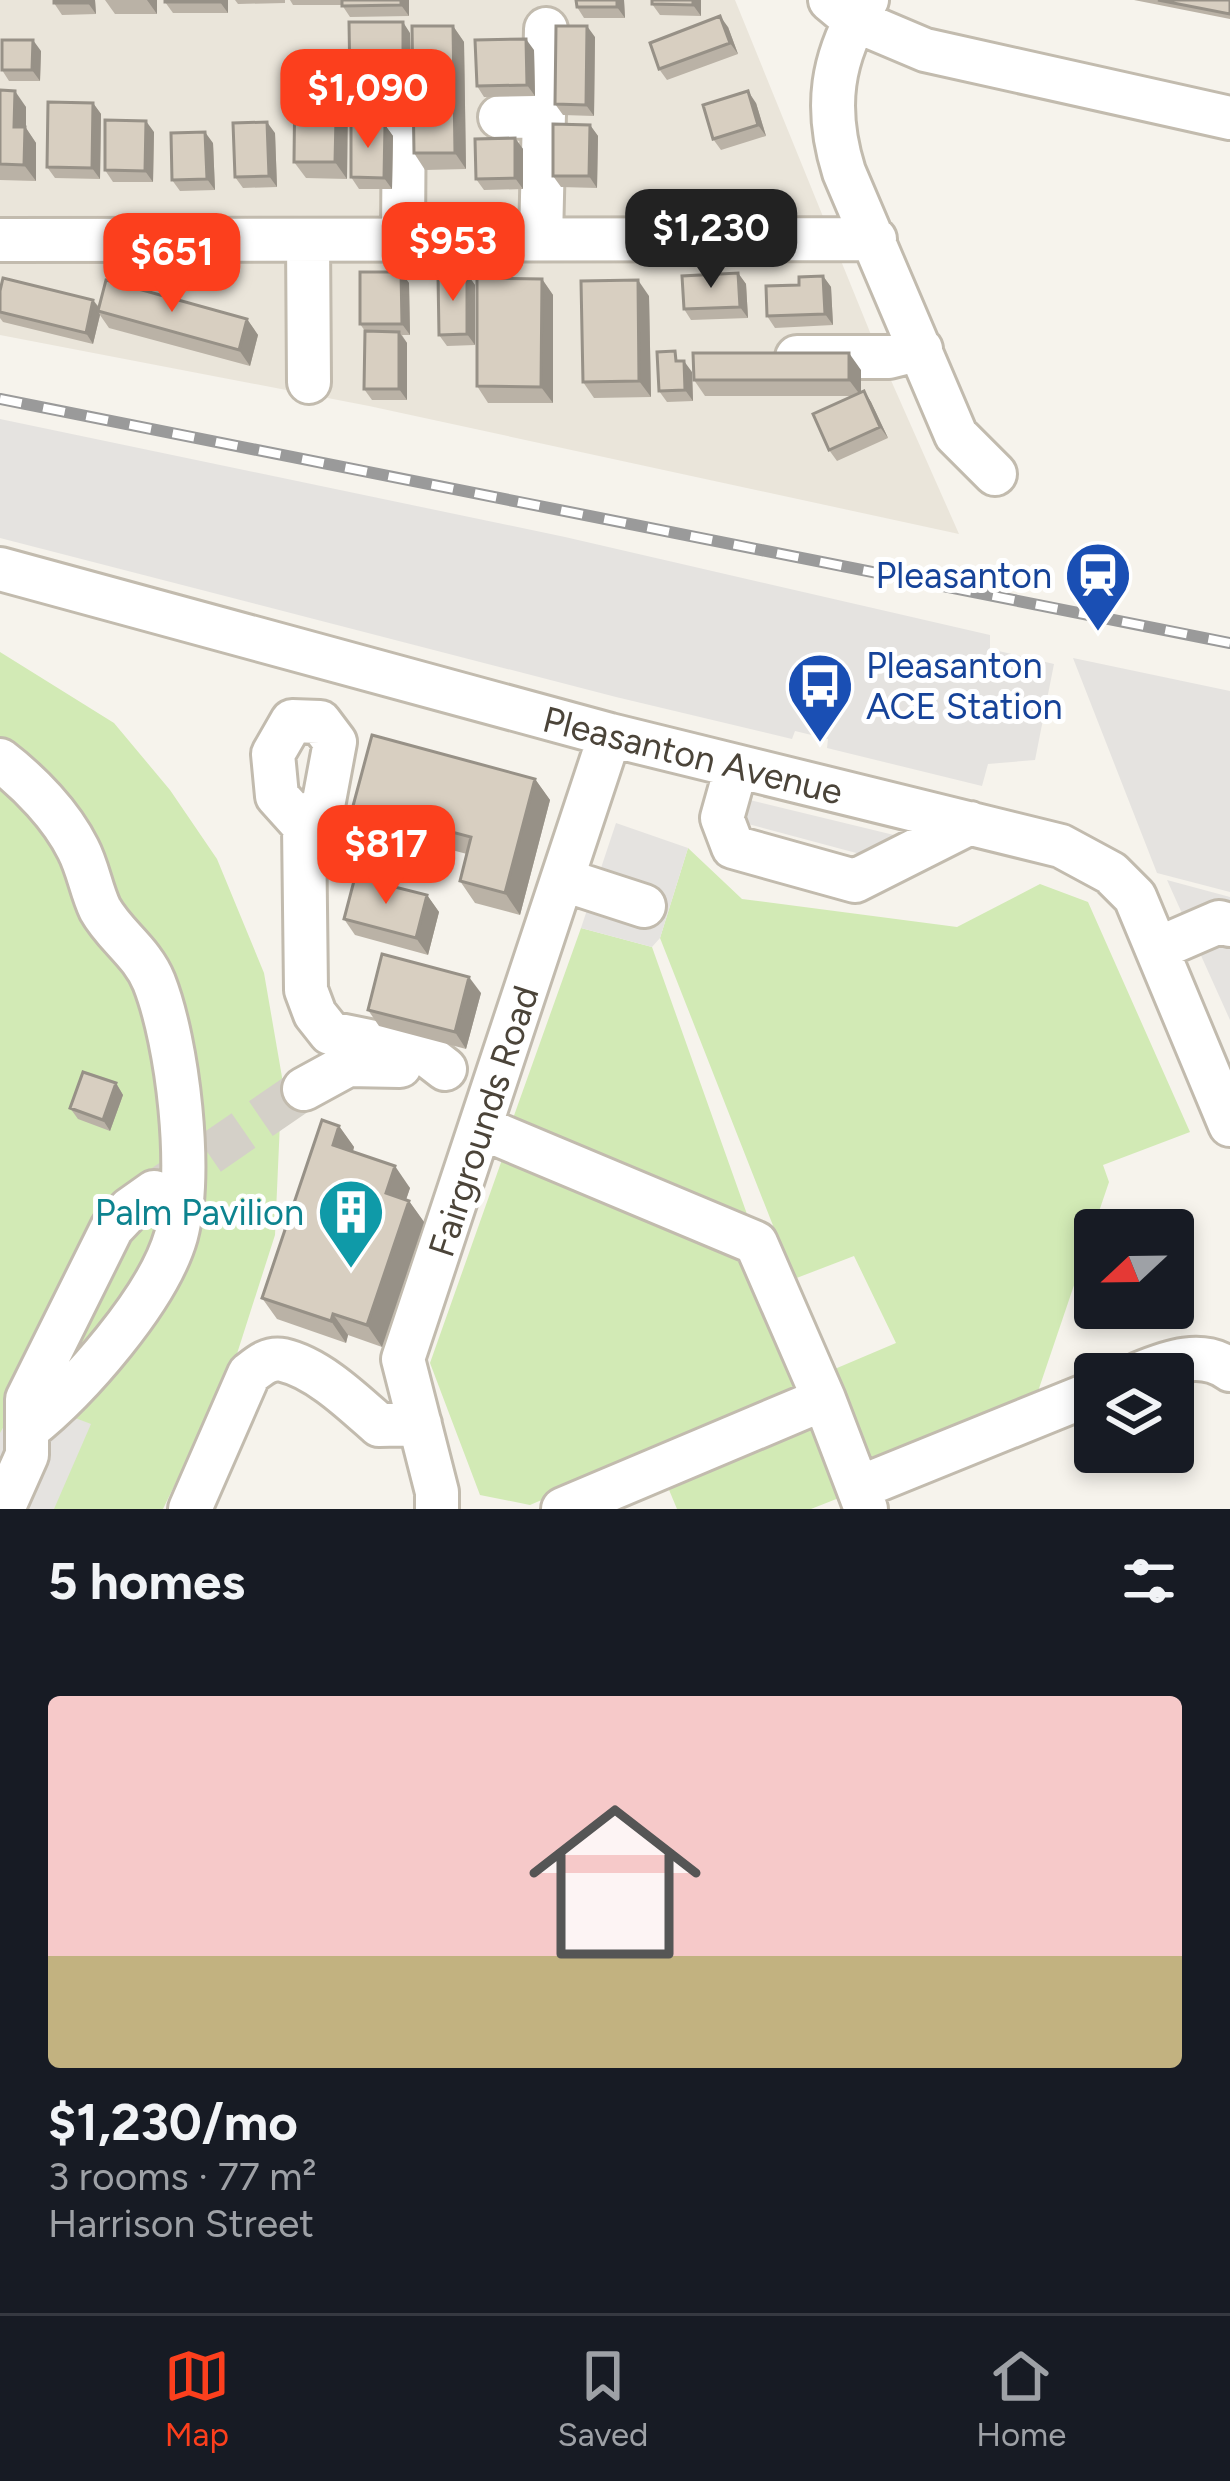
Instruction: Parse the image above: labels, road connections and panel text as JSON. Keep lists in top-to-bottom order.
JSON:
{
  "streets": {
    "street": ["Pleasanton Avenue", "Fairgrounds Road"]
  },
  "crossings": [
    ["Pleasanton Avenue", "Fairgrounds Road"]
  ],
  "places": {
    "station": ["Pleasanton"],
    "bus stop": ["Pleasanton ACE Station"],
    "building": ["Palm Pavilion"]
  },
  "north": "left",
  "page": {
    "price": [
      "$1,090",
      "$1,230",
      "$953",
      "$651",
      "$817"
    ],
    "heading": "5 homes",
    "list": [
      {
        "name": "$1,230/mo",
        "note": "3 rooms · 77 m² · Harrison Street"
      }
    ],
    "tabs": ["Map", "Saved", "Home"]
  }
}
